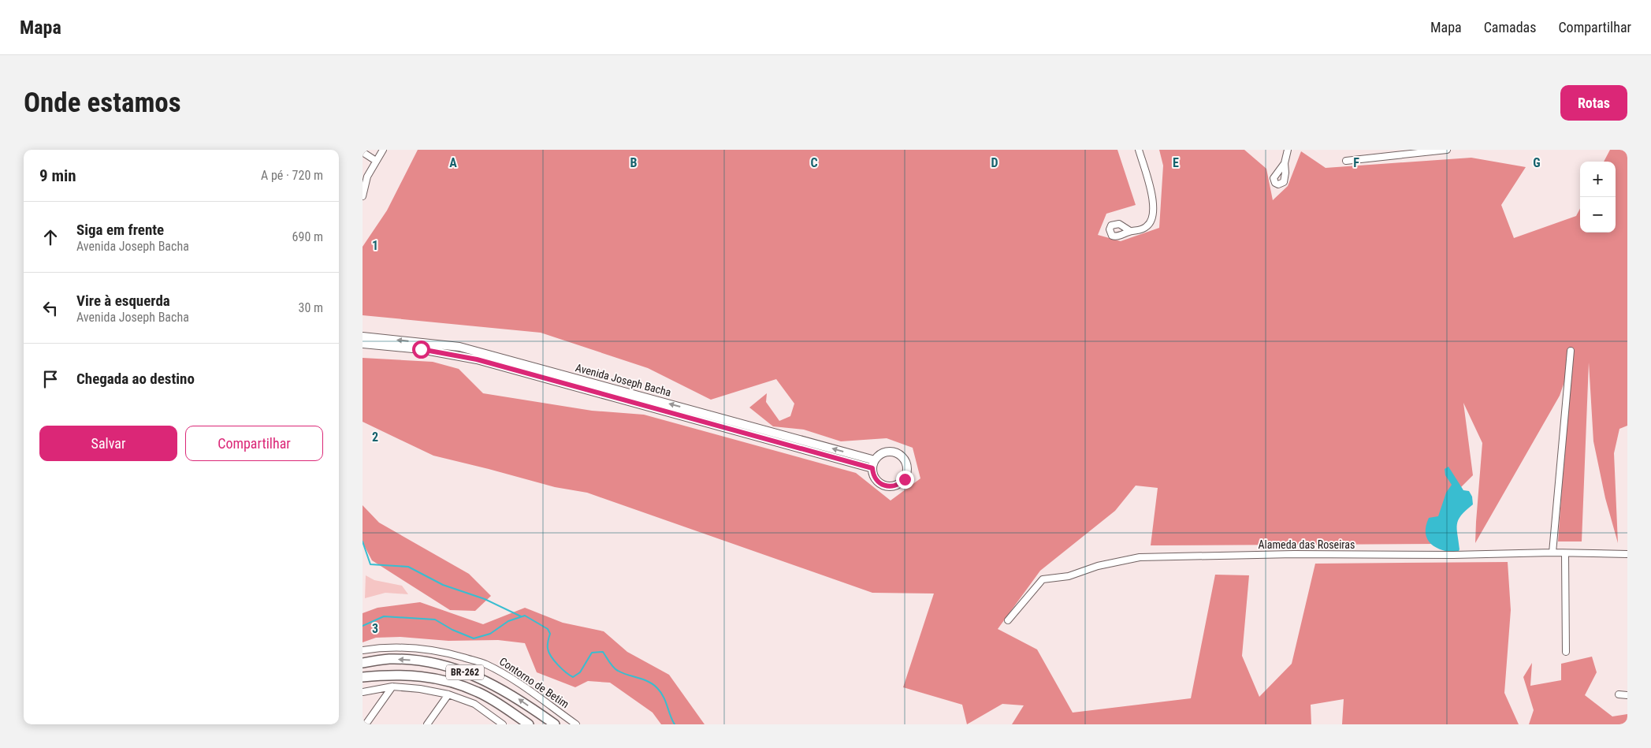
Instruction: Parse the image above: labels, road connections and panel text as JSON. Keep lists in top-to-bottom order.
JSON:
{
  "streets": {
    "highway": ["BR-262", "Contorno de Betim"],
    "main road": ["Avenida Joseph Bacha"],
    "street": ["Alameda das Roseiras"]
  },
  "page": {
    "header": "Mapa",
    "nav": ["Mapa", "Camadas", "Compartilhar"],
    "buttons": [
      "Rotas",
      ["Salvar", "Compartilhar"]
    ],
    "title": "Onde estamos",
    "heading": ["9 min", "A pé · 720 m"],
    "map_buttons": ["+", "−"],
    "list": [
      ["Siga em frente", "Avenida Joseph Bacha", "690 m"],
      ["Vire à esquerda", "Avenida Joseph Bacha", "30 m"],
      "Chegada ao destino"
    ]
  },
  "grid": {
    "columns": [
      "A",
      "B",
      "C",
      "D",
      "E",
      "F",
      "G"
    ],
    "rows": ["1", "2", "3"]
  }
}
